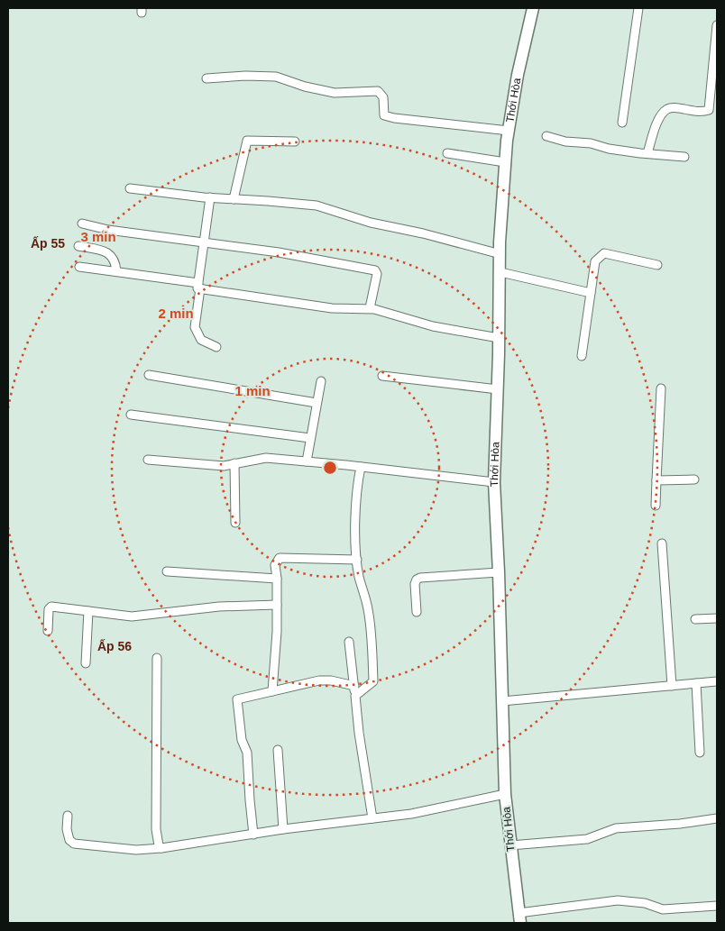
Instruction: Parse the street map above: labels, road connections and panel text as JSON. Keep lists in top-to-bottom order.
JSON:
{
  "streets": {
    "street": ["Thới Hòa"]
  },
  "districts": ["Ấp 55", "Ấp 56"],
  "rings": ["3 min", "2 min", "1 min"]
}
